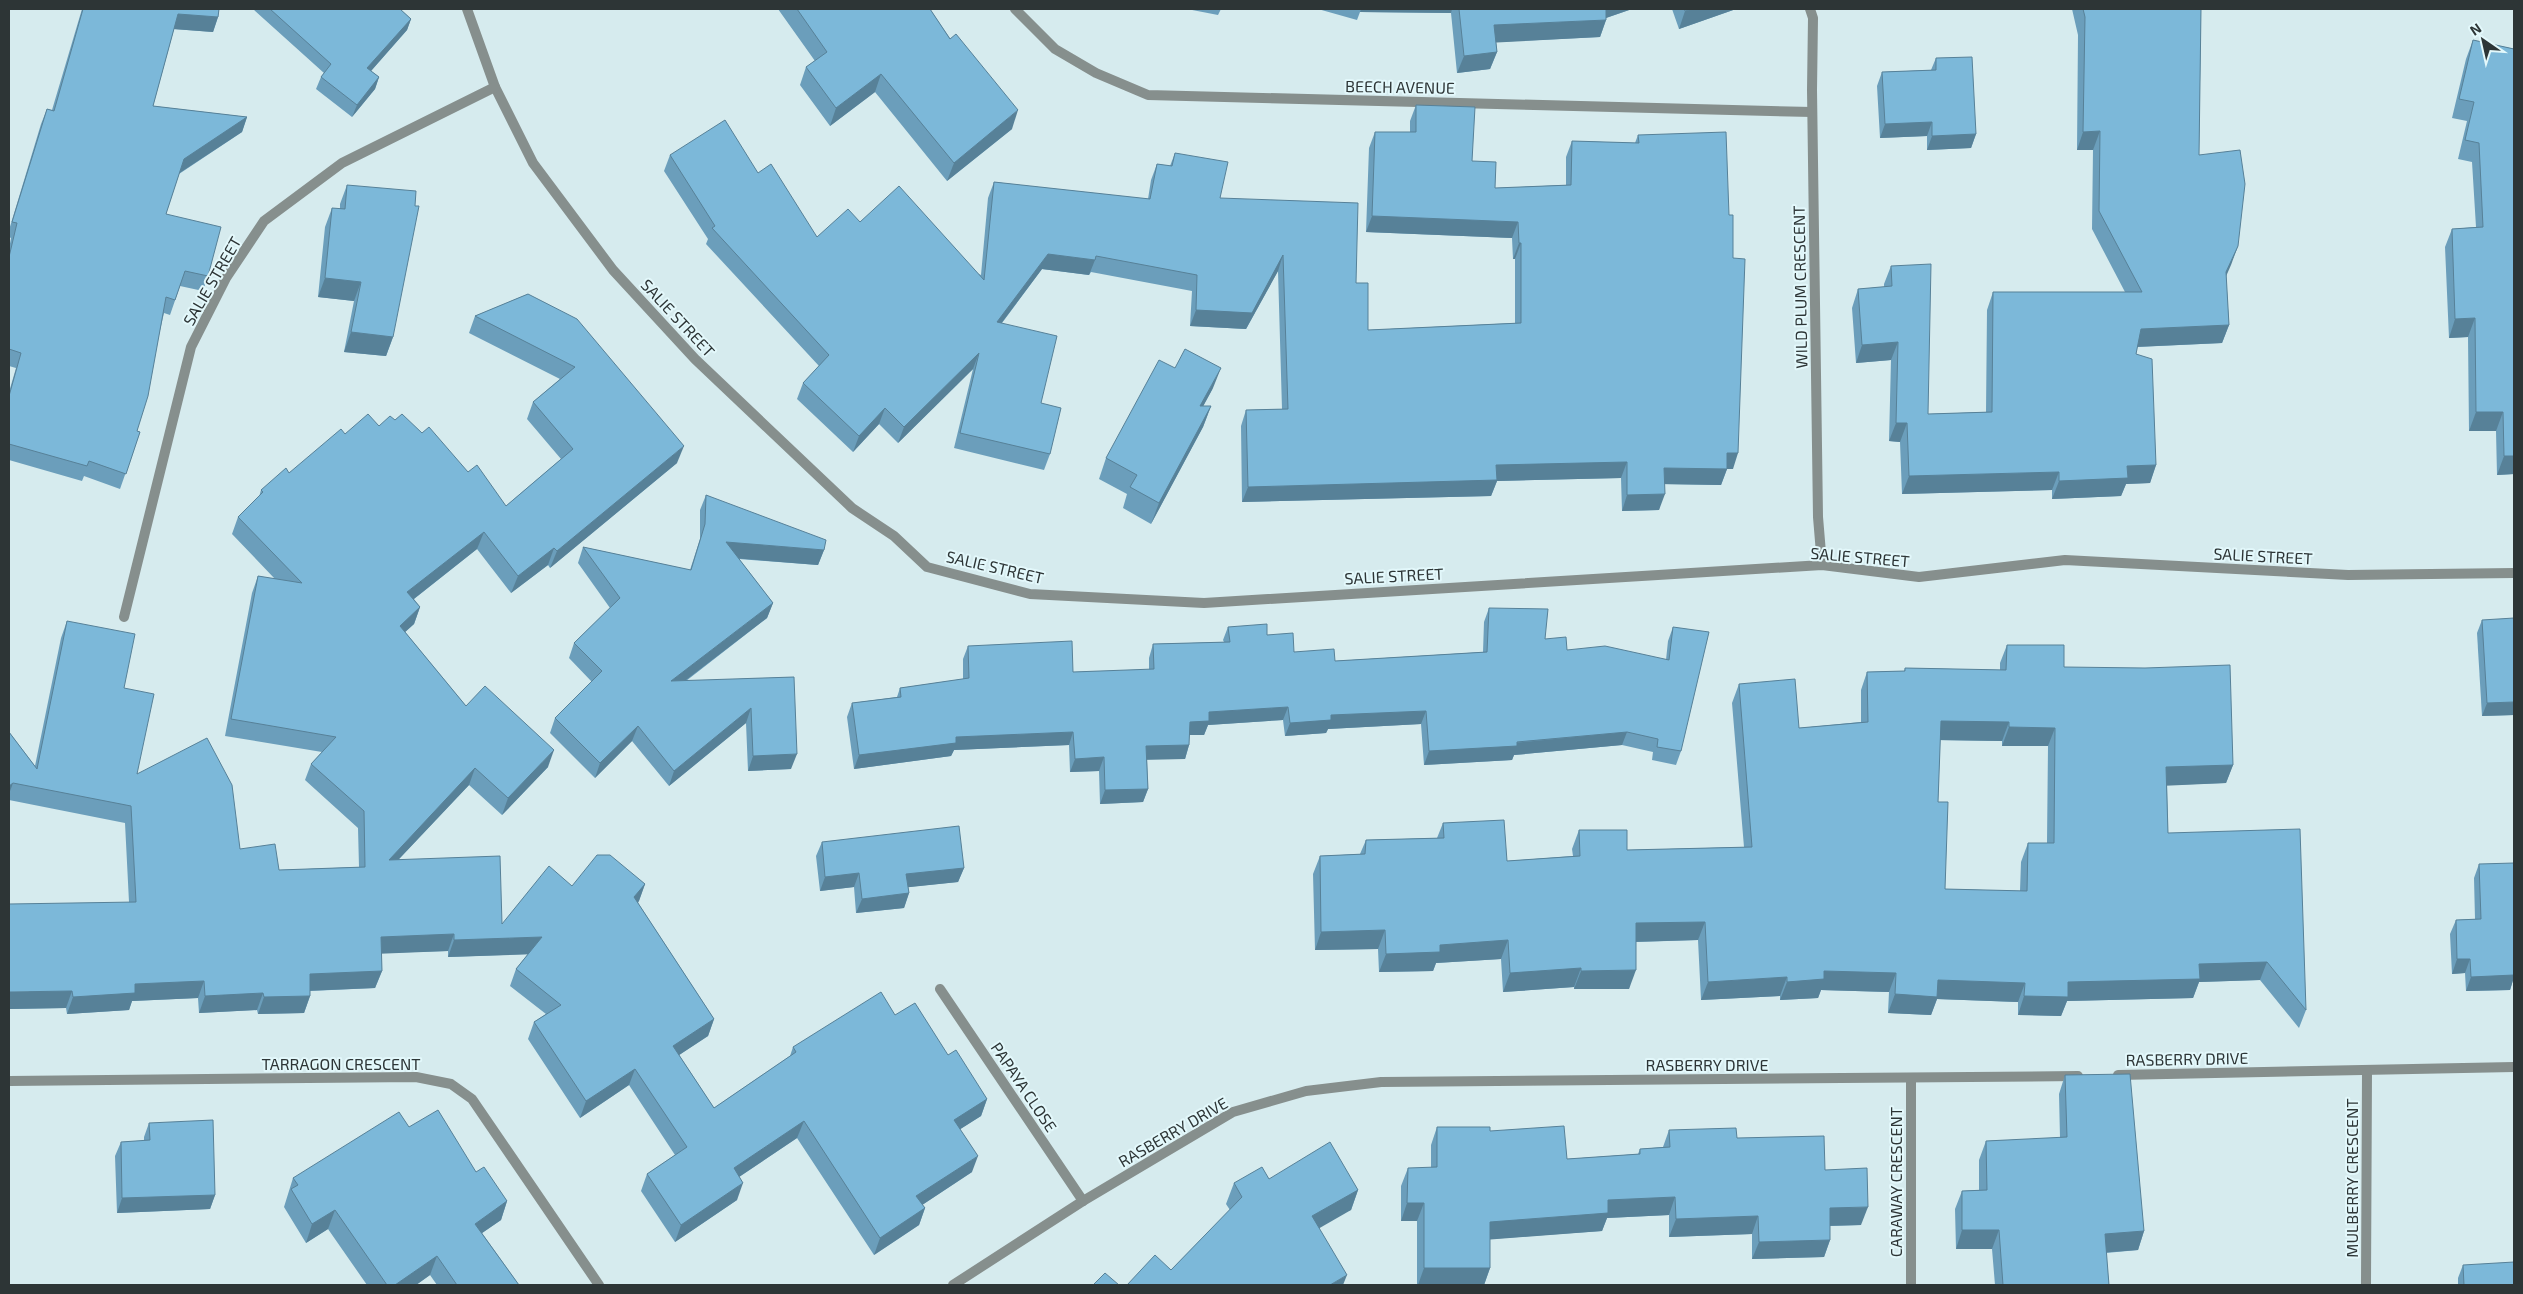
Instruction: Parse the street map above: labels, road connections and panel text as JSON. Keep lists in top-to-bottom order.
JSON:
{
  "streets": {
    "street": [
      "BEECH AVENUE",
      "SALIE STREET",
      "WILD PLUM CRESCENT",
      "RASBERRY DRIVE",
      "TARRAGON CRESCENT",
      "PAPAYA CLOSE",
      "MULBERRY CRESCENT",
      "CARAWAY CRESCENT"
    ]
  },
  "crossings": [
    ["BEECH AVENUE", "WILD PLUM CRESCENT"],
    ["SALIE STREET", "WILD PLUM CRESCENT"],
    ["RASBERRY DRIVE", "PAPAYA CLOSE"],
    ["RASBERRY DRIVE", "MULBERRY CRESCENT"],
    ["RASBERRY DRIVE", "CARAWAY CRESCENT"]
  ],
  "north": "top left"
}
